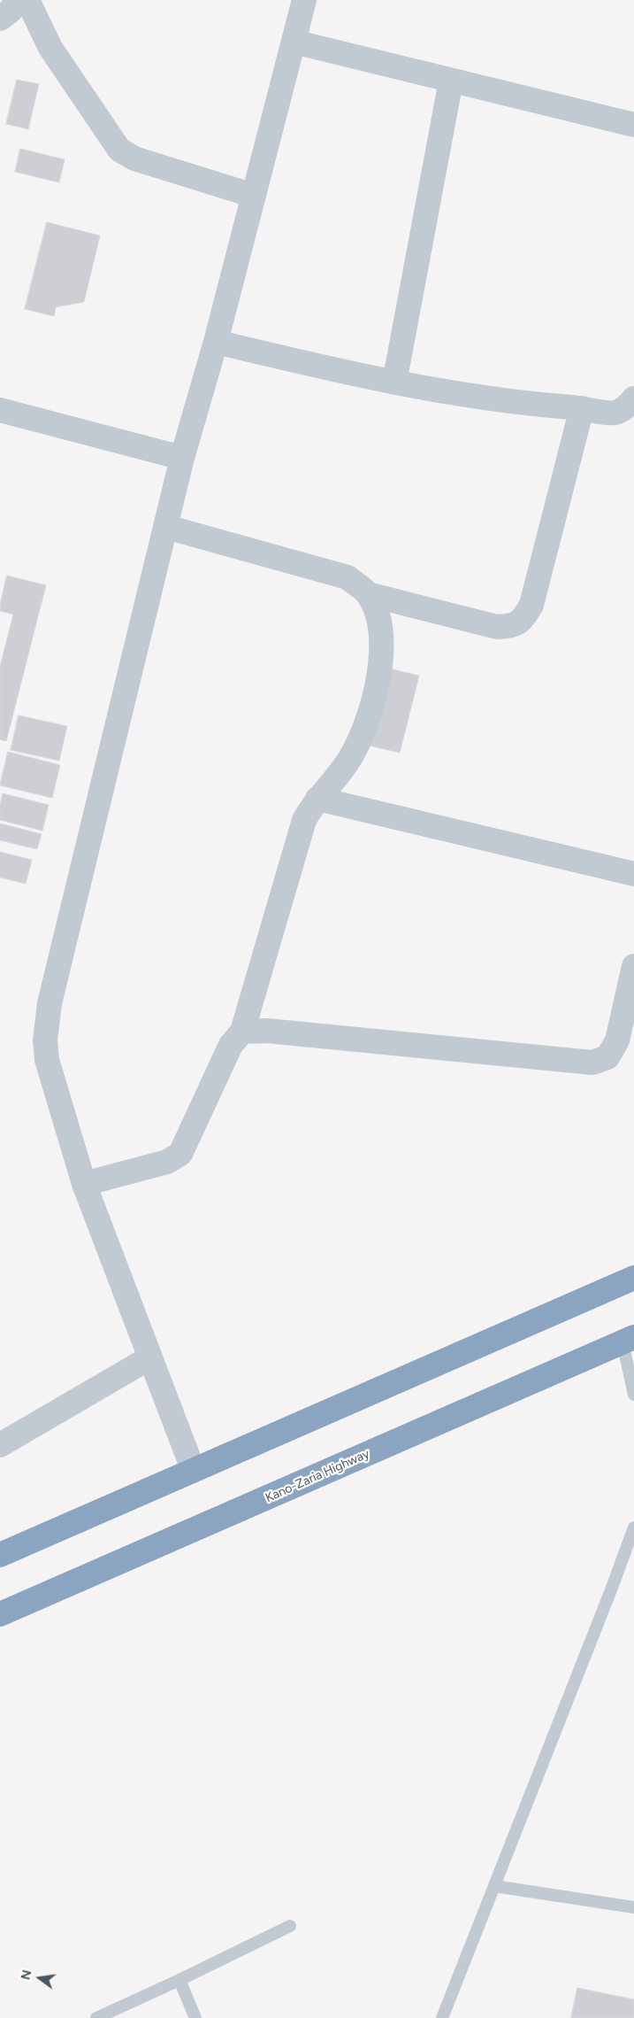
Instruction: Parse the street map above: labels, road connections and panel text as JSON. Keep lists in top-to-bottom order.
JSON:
{
  "streets": {
    "highway": ["Kano-Zaria Highway"]
  },
  "north": "left"
}
